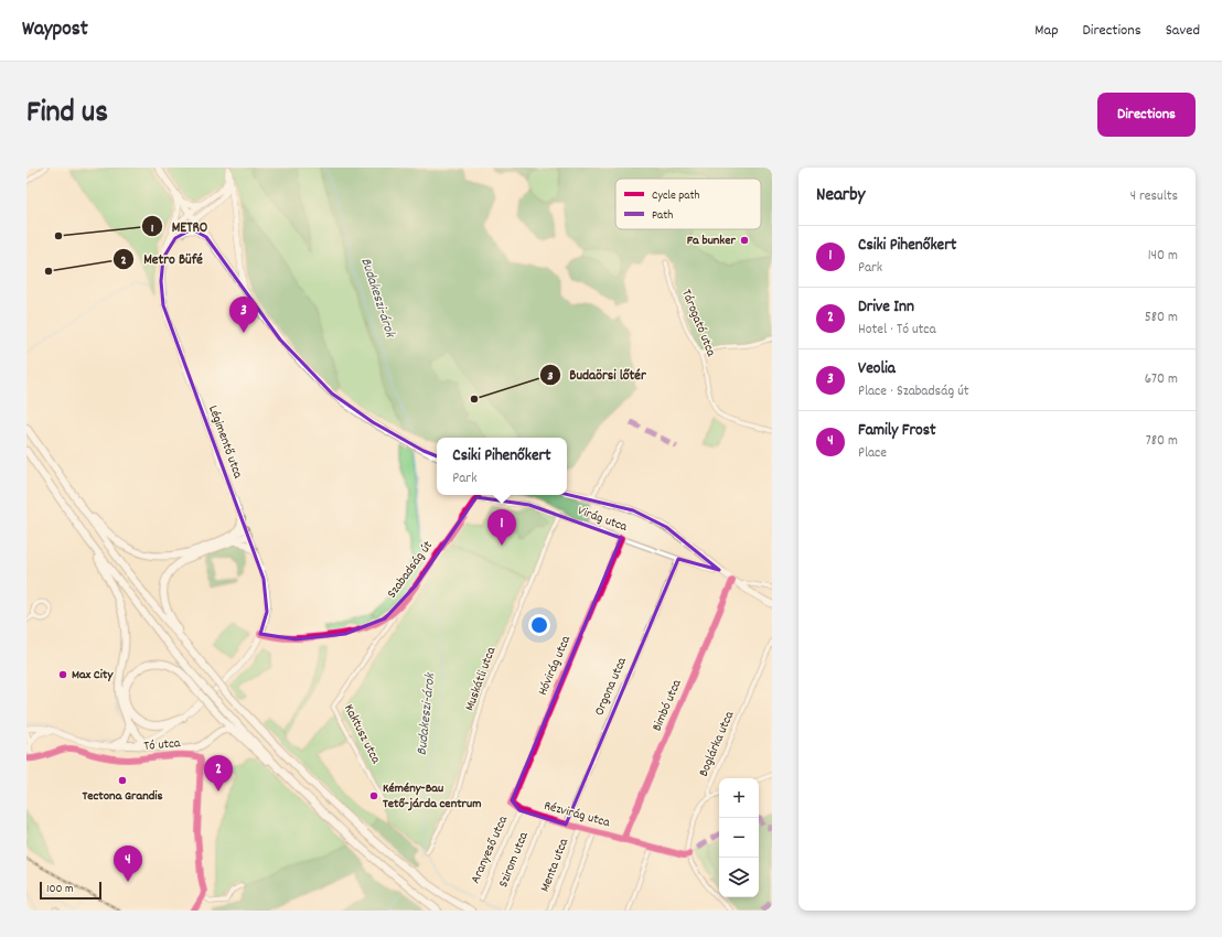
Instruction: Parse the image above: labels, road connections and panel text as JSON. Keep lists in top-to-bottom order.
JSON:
{
  "streets": {
    "main road": ["Légimentő utca"],
    "street": [
      "Tárogató utca",
      "Virág utca",
      "Szabadság út",
      "Hóvirág utca",
      "Muskátli utca",
      "Orgona utca",
      "Bimbó utca",
      "Kaktusz utca",
      "Boglárka utca",
      "Tó utca",
      "Rézvirág utca",
      "Aranyeső utca",
      "Szirom utca",
      "Menta utca"
    ]
  },
  "crossings": [
    ["Légimentő utca", "Szabadság út"],
    ["Virág utca", "Szabadság út"],
    ["Virág utca", "Hóvirág utca"],
    ["Virág utca", "Muskátli utca"],
    ["Virág utca", "Orgona utca"],
    ["Szabadság út", "Kaktusz utca"],
    ["Hóvirág utca", "Rézvirág utca"],
    ["Orgona utca", "Rézvirág utca"],
    ["Bimbó utca", "Rézvirág utca"],
    ["Boglárka utca", "Rézvirág utca"],
    ["Rézvirág utca", "Aranyeső utca"],
    ["Rézvirág utca", "Szirom utca"],
    ["Rézvirág utca", "Menta utca"]
  ],
  "water": ["Budakeszi-árok"],
  "places": [
    "METRO",
    "Fa bunker",
    "Metro Büfé",
    "Budaörsi lőtér",
    "Max City",
    "Tectona Grandis",
    "Kémény-Bau Tető-járda centrum"
  ],
  "legend": ["Cycle path", "Path"],
  "scale_bar": "100 m",
  "page": {
    "header": "Waypost",
    "nav": ["Map", "Directions", "Saved"],
    "title": "Find us",
    "buttons": "Directions",
    "heading": ["Nearby", "4 results"],
    "list": [
      {
        "mark": "1",
        "name": "Csiki Pihenőkert",
        "note": "Park",
        "value": "140 m"
      },
      {
        "mark": "2",
        "name": "Drive Inn",
        "note": "Hotel · Tó utca",
        "value": "580 m"
      },
      {
        "mark": "3",
        "name": "Veolia",
        "note": "Place · Szabadság út",
        "value": "670 m"
      },
      {
        "mark": "4",
        "name": "Family Frost",
        "note": "Place",
        "value": "780 m"
      }
    ],
    "pins": [
      "3",
      "1",
      "2",
      "4"
    ],
    "popup": ["Csiki Pihenőkert", "Park"],
    "map_buttons": ["+", "−"],
    "scale": "100 m"
  }
}
